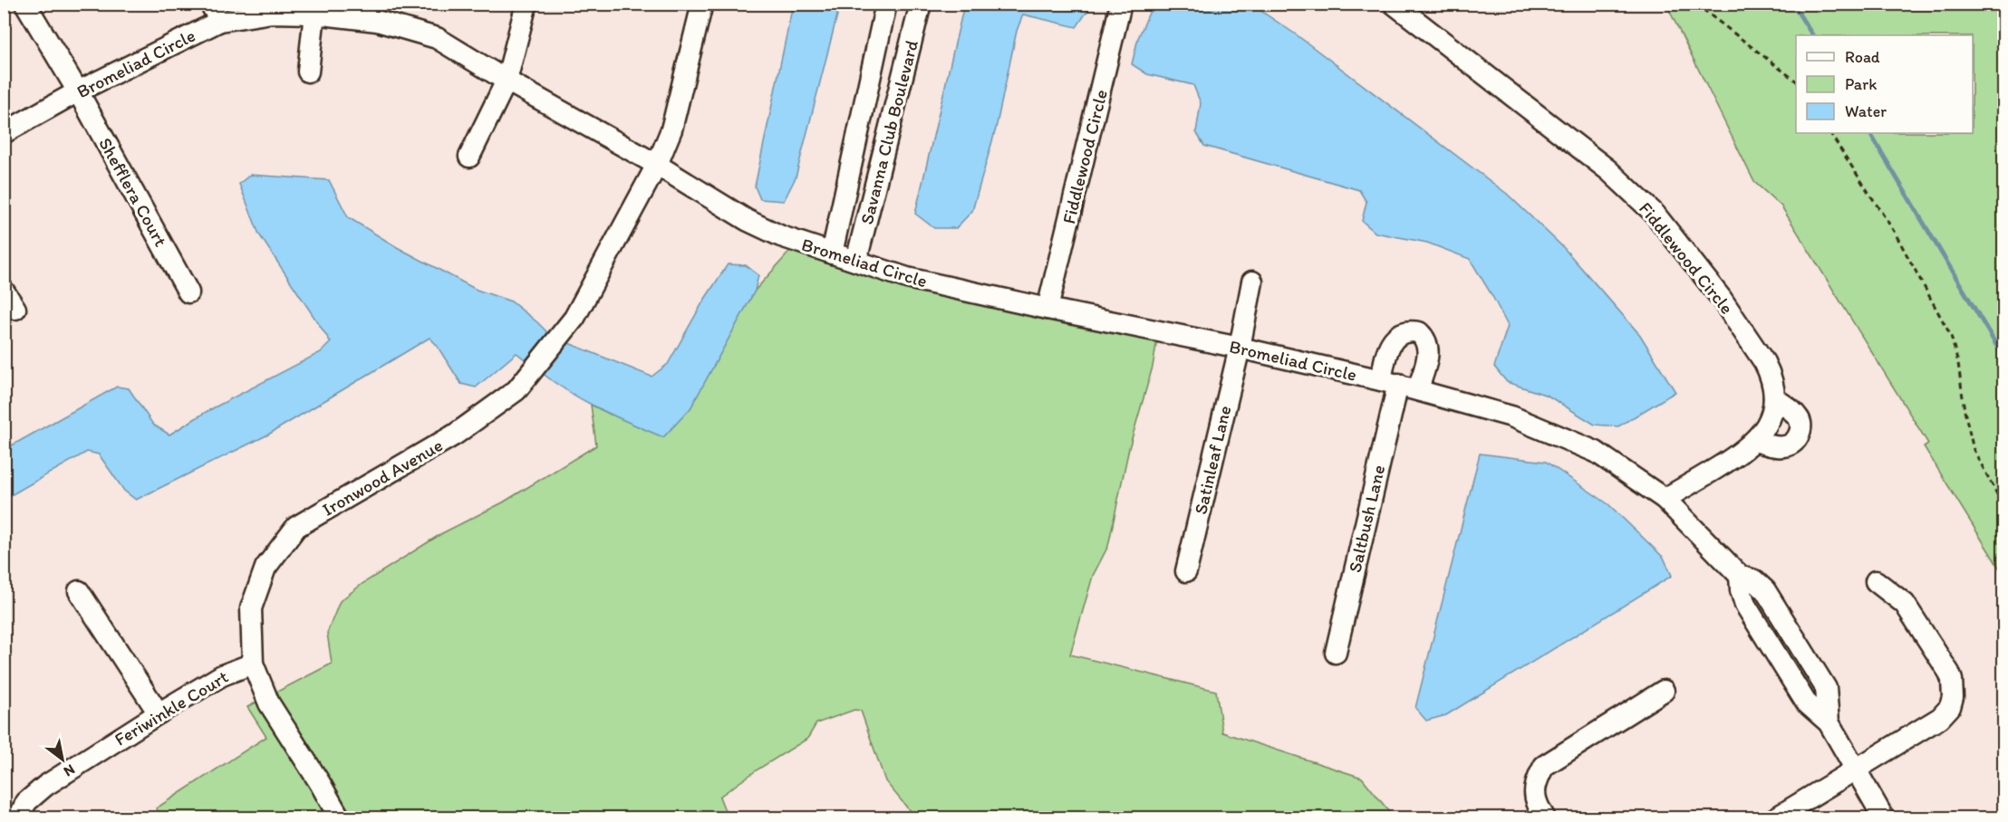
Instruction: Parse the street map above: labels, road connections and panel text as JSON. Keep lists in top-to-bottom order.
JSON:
{
  "streets": {
    "street": [
      "Bromeliad Circle",
      "Savanna Club Boulevard",
      "Fiddlewood Circle",
      "Shefflera Court",
      "Satinleaf Lane",
      "Ironwood Avenue",
      "Saltbush Lane",
      "Feriwinkle Court"
    ]
  },
  "crossings": [
    ["Bromeliad Circle", "Savanna Club Boulevard"],
    ["Bromeliad Circle", "Fiddlewood Circle"],
    ["Bromeliad Circle", "Shefflera Court"],
    ["Bromeliad Circle", "Satinleaf Lane"],
    ["Bromeliad Circle", "Ironwood Avenue"],
    ["Bromeliad Circle", "Saltbush Lane"],
    ["Ironwood Avenue", "Feriwinkle Court"]
  ],
  "legend": ["Road", "Park", "Water"],
  "north": "bottom right"
}
